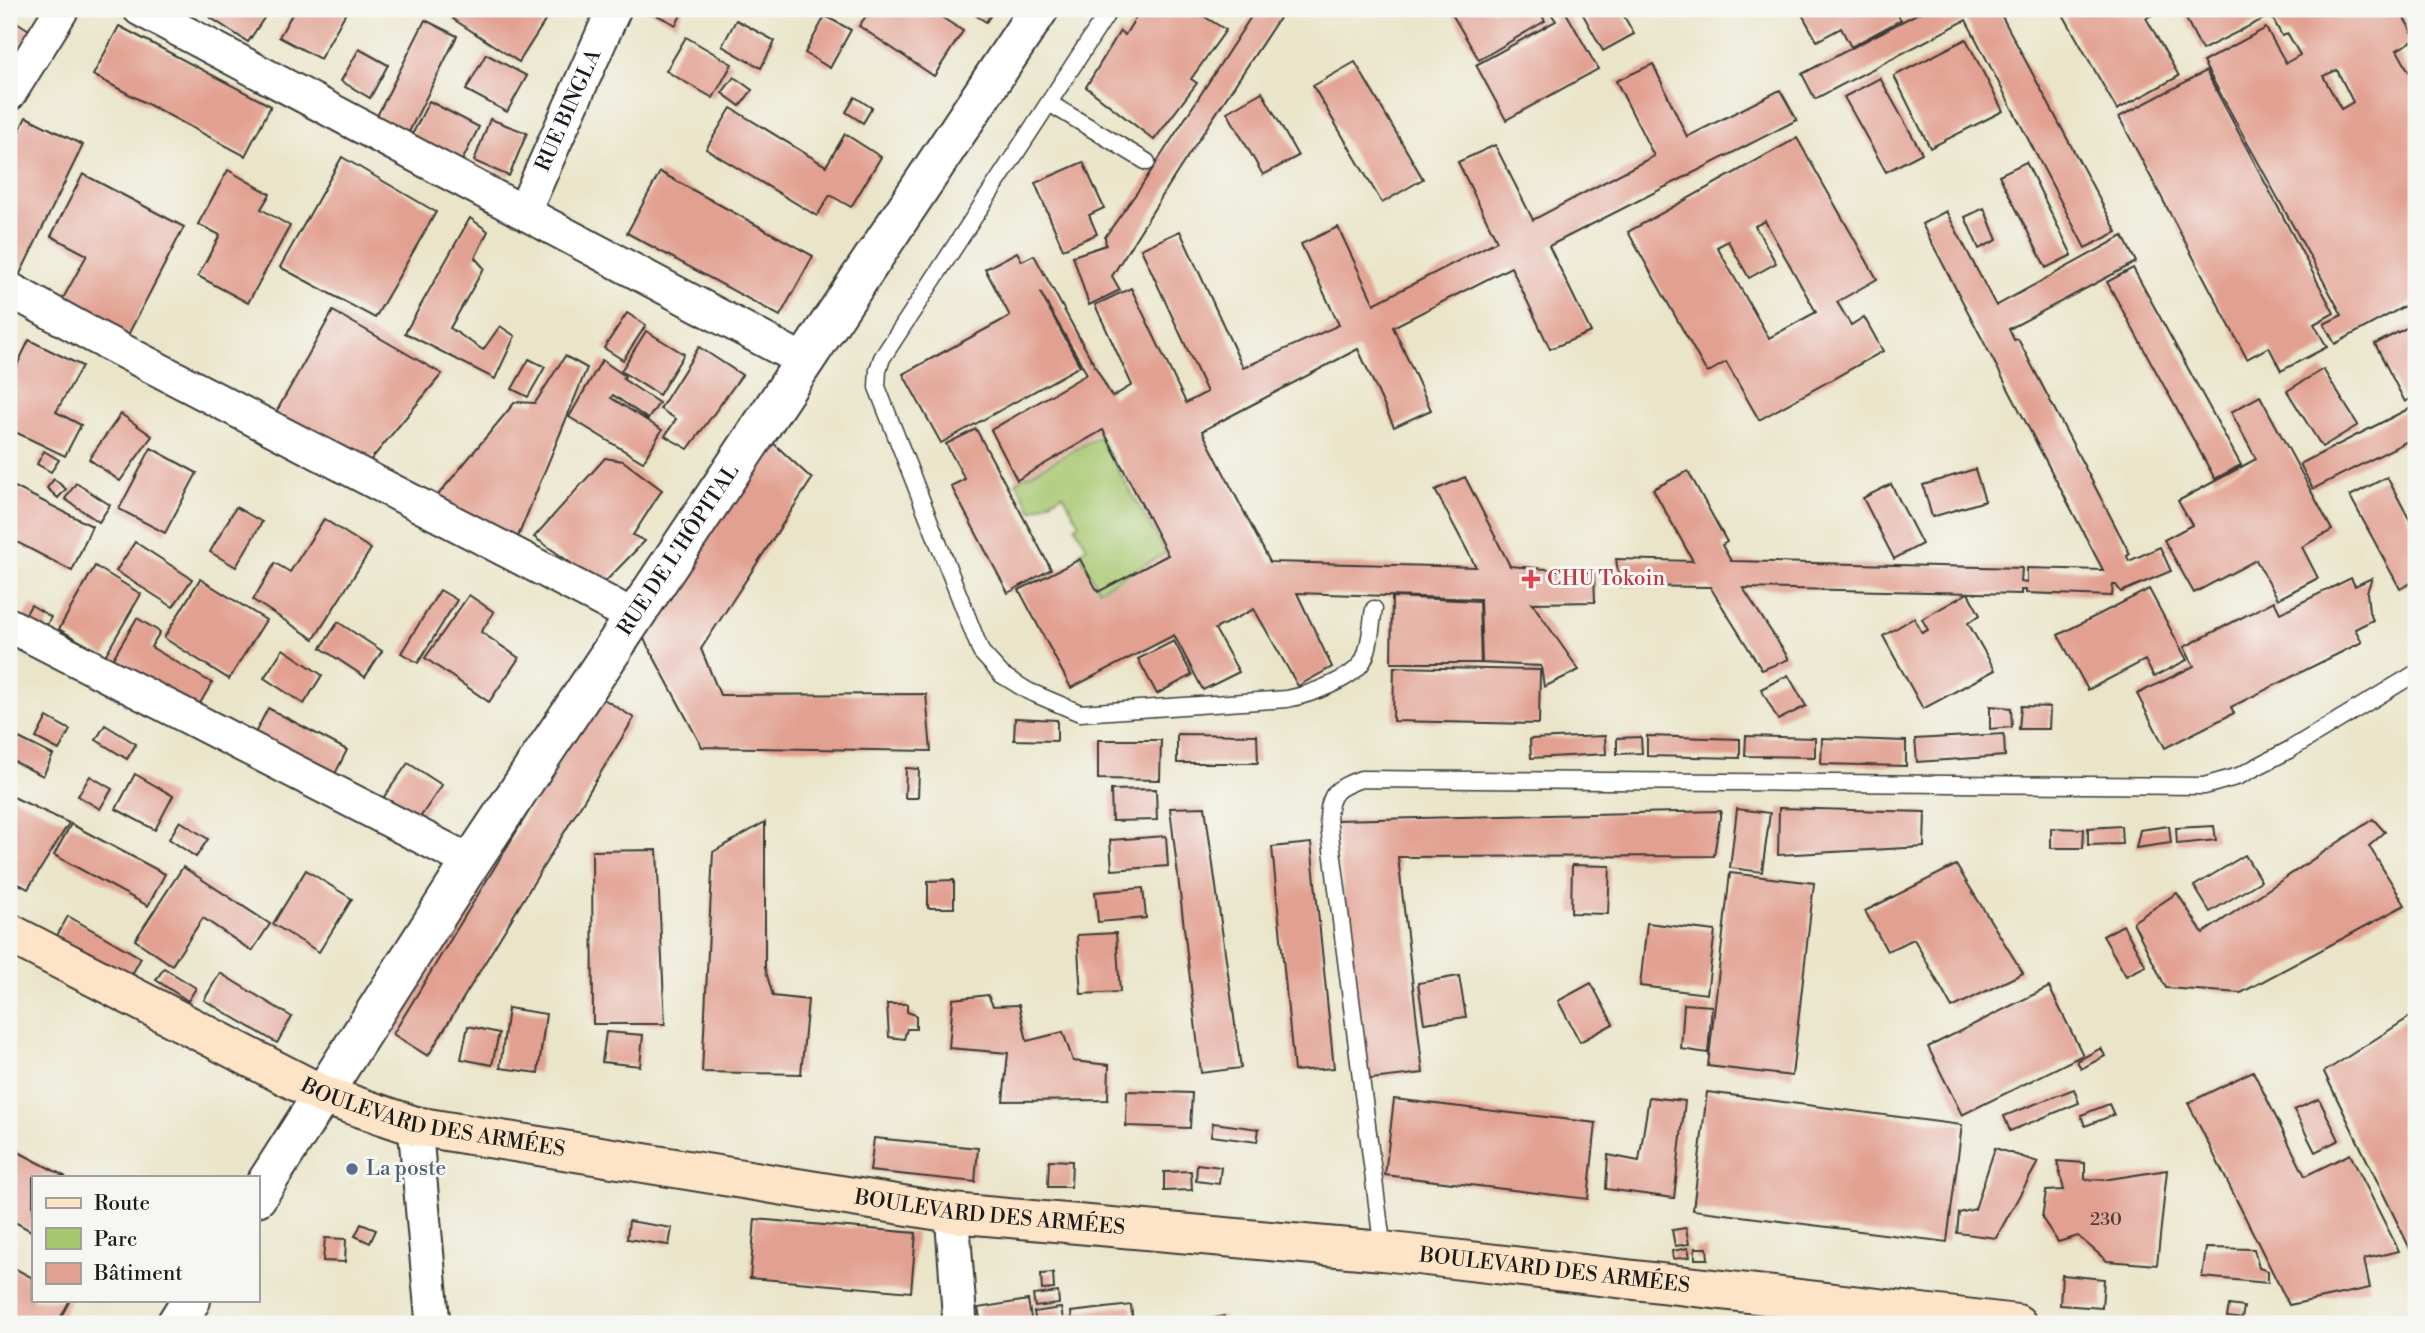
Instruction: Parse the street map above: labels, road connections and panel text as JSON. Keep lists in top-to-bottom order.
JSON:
{
  "streets": {
    "main road": ["BOULEVARD DES ARMÉES"],
    "street": ["RUE BINGLA", "RUE DE L'HÔPITAL"]
  },
  "crossings": [
    ["RUE DE L'HÔPITAL", "BOULEVARD DES ARMÉES"]
  ],
  "places": {
    "health": ["CHU Tokoin"],
    "other": ["La poste"]
  },
  "house_numbers": ["230"],
  "legend": ["Route", "Parc", "Bâtiment"]
}
